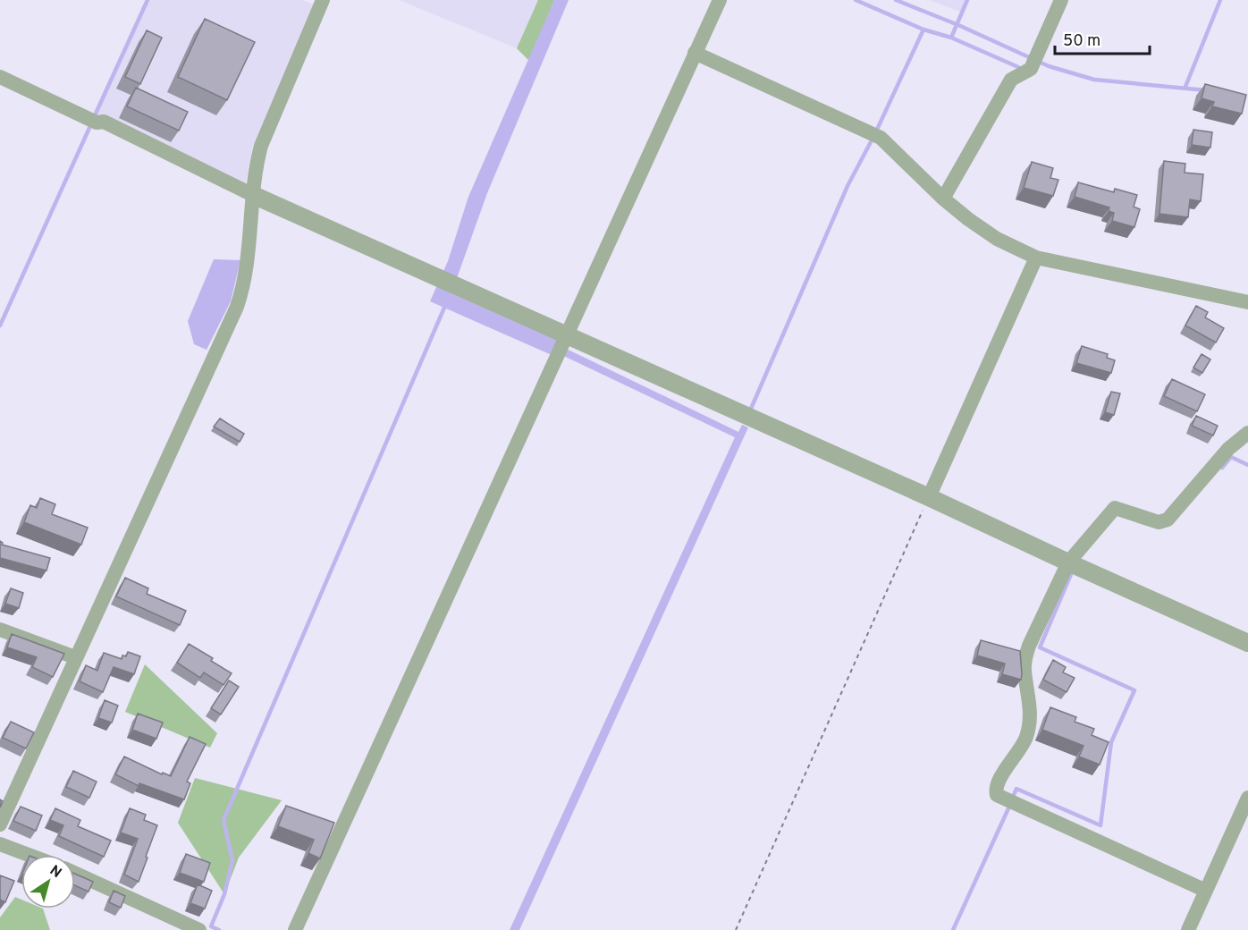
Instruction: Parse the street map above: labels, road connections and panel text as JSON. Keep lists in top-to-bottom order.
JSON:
{
  "scale_bar": "50 m",
  "north": "top right"
}
